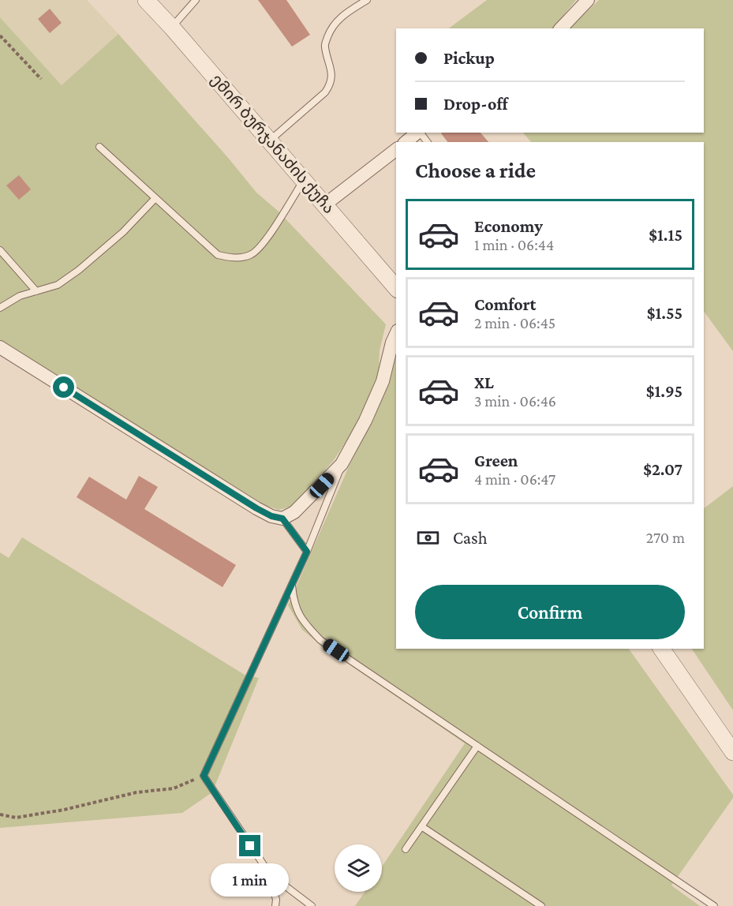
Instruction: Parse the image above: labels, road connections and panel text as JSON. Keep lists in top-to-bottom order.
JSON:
{
  "streets": {
    "street": ["ემირ ბურჯანაძის ქუჩა"]
  },
  "page": {
    "banner": ["Pickup", "Drop-off"],
    "heading": "Choose a ride",
    "list": [
      {
        "name": "Economy",
        "note": "1 min · 06:44",
        "value": "$1.15"
      },
      {
        "name": "Comfort",
        "note": "2 min · 06:45",
        "value": "$1.55"
      },
      {
        "name": "XL",
        "note": "3 min · 06:46",
        "value": "$1.95"
      },
      {
        "name": "Green",
        "note": "4 min · 06:47",
        "value": "$2.07"
      }
    ],
    "pay": ["Cash", "270 m"],
    "buttons": "Confirm",
    "bubble": "1 min"
  }
}
